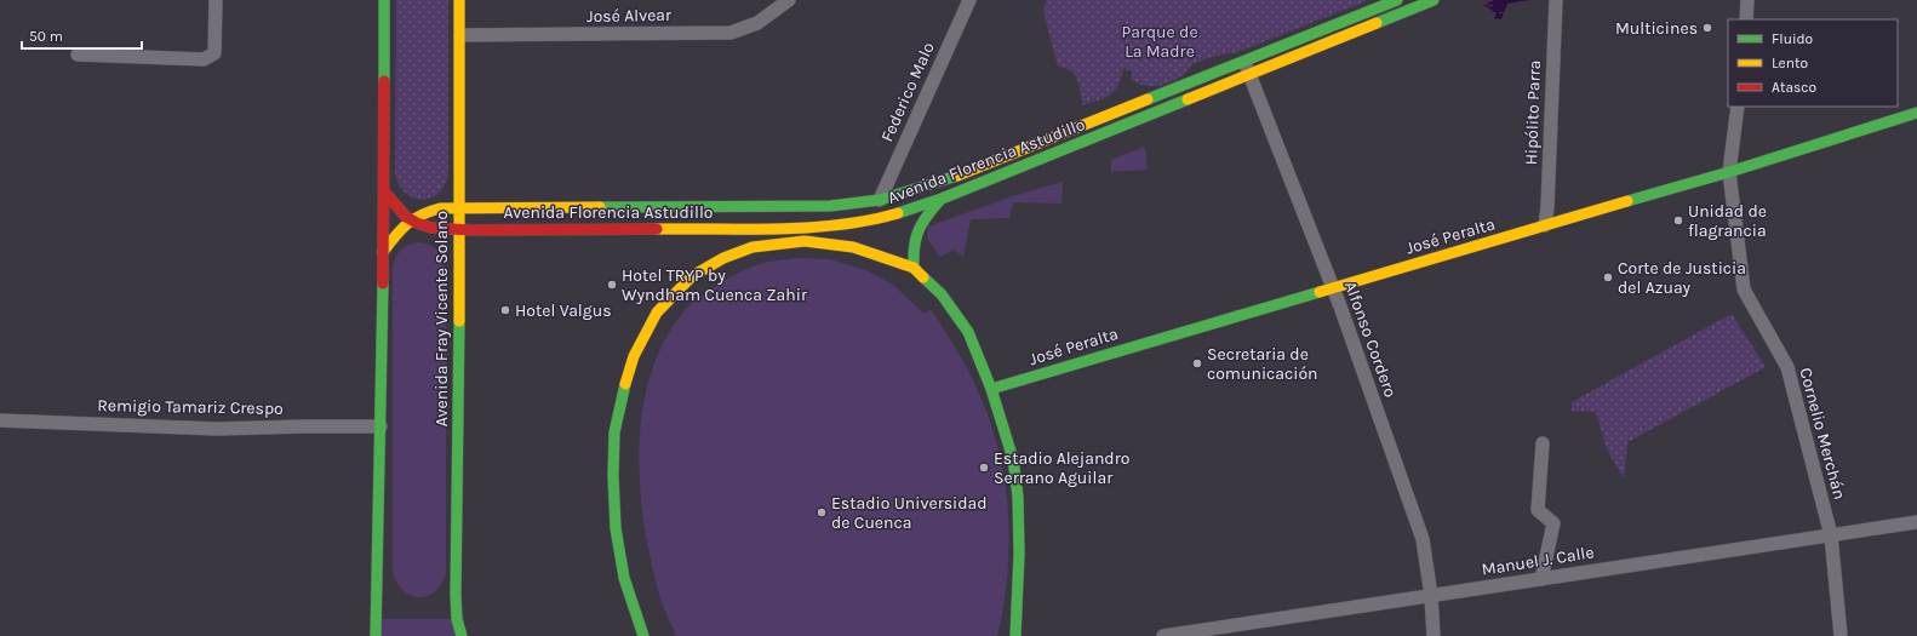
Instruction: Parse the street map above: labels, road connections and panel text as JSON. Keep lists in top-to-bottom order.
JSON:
{
  "streets": {
    "main road": ["Avenida Florencia Astudillo", "José Peralta", "Avenida Fray Vicente Solano"],
    "street": [
      "José Alvear",
      "Federico Malo",
      "Hipólito Parra",
      "Alfonso Cordero",
      "Remigio Tamariz Crespo",
      "Cornelio Merchán",
      "Manuel J. Calle"
    ]
  },
  "crossings": [
    ["José Alvear", "Avenida Fray Vicente Solano"],
    ["Federico Malo", "Avenida Florencia Astudillo"],
    ["Hipólito Parra", "José Peralta"],
    ["Avenida Florencia Astudillo", "Avenida Fray Vicente Solano"],
    ["Avenida Florencia Astudillo", "Alfonso Cordero"],
    ["José Peralta", "Alfonso Cordero"],
    ["José Peralta", "Cornelio Merchán"],
    ["Alfonso Cordero", "Manuel J. Calle"],
    ["Cornelio Merchán", "Manuel J. Calle"]
  ],
  "parks": ["Parque de La Madre"],
  "places": [
    "Multicines",
    "Unidad de flagrancia",
    "Corte de Justicia del Azuay",
    "Hotel TRYP by Wyndham Cuenca Zahir",
    "Hotel Valgus",
    "Secretaria de comunicación",
    "Estadio Alejandro Serrano Aguilar",
    "Estadio Universidad de Cuenca"
  ],
  "legend": ["Fluido", "Lento", "Atasco"],
  "scale_bar": "50 m"
}
